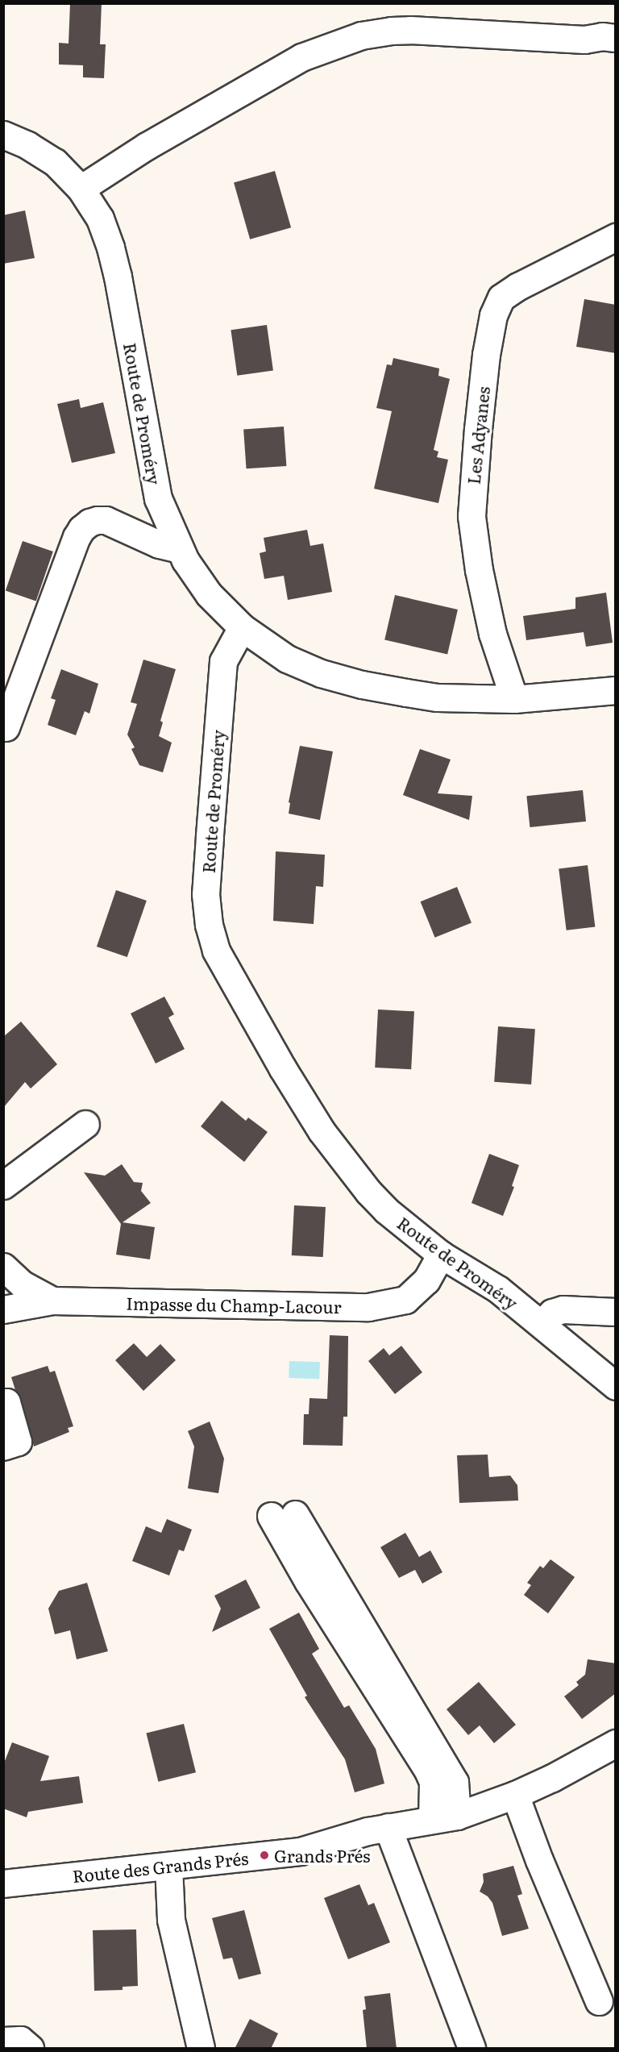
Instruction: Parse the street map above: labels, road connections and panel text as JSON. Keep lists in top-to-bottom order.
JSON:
{
  "streets": {
    "street": [
      "Route de Proméry",
      "Les Adyanes",
      "Impasse du Champ-Lacour",
      "Route des Grands Prés"
    ]
  },
  "crossings": [
    ["Route de Proméry", "Impasse du Champ-Lacour"]
  ],
  "places": ["Grands Prés"]
}
